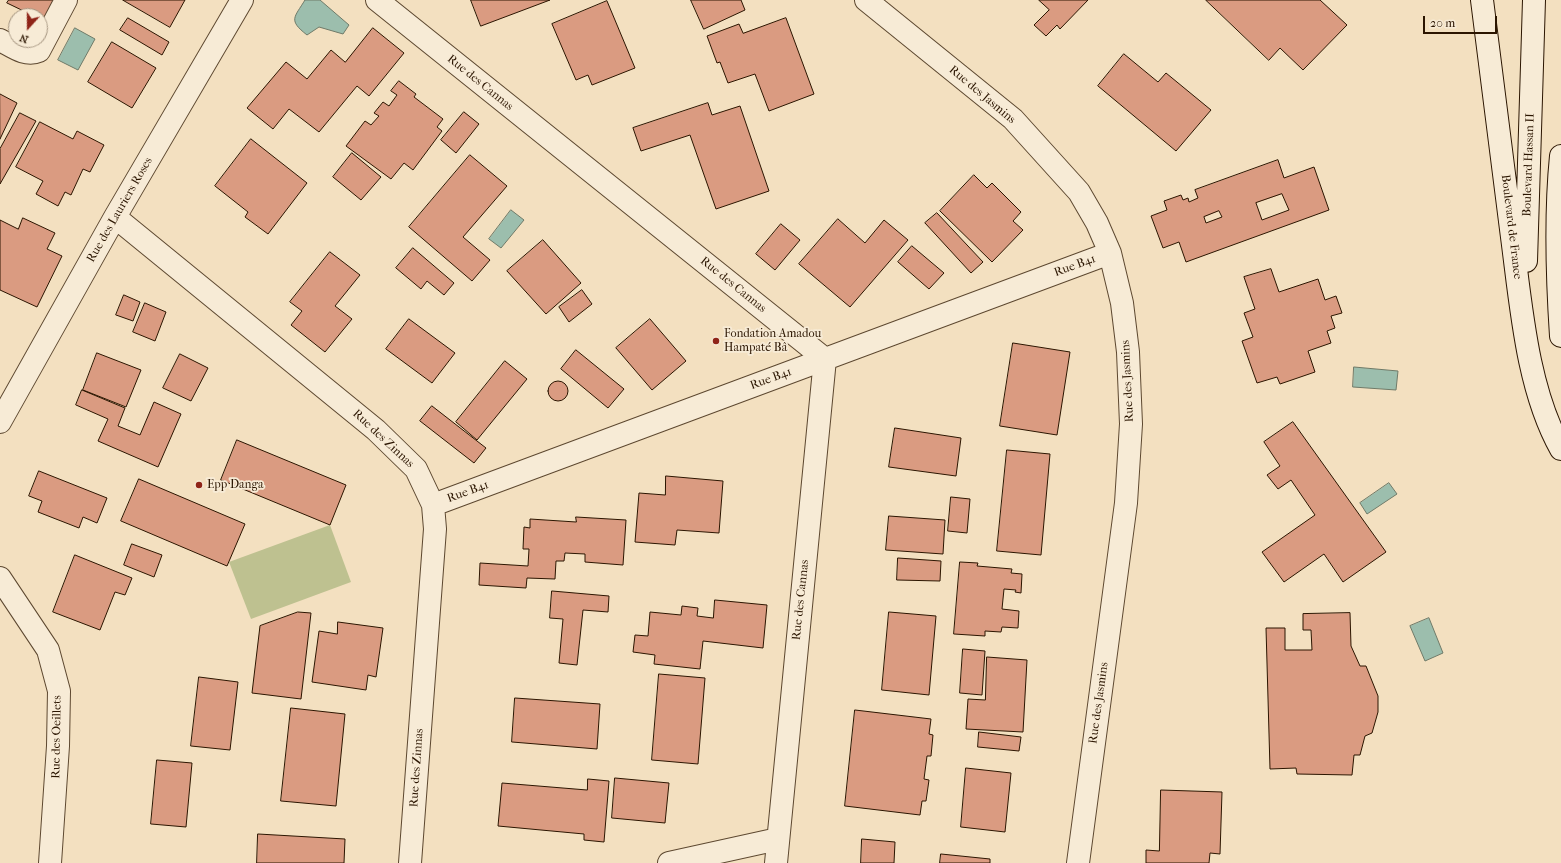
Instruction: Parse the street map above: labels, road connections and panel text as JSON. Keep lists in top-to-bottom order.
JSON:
{
  "streets": {
    "street": [
      "Rue des Cannas",
      "Rue des Jasmins",
      "Boulevard Hassan II",
      "Rue des Lauriers Roses",
      "Boulevard de France",
      "Rue B41",
      "Rue des Zinnas",
      "Rue des Oeillets"
    ]
  },
  "crossings": [
    ["Rue des Cannas", "Rue B41"],
    ["Rue des Jasmins", "Rue B41"],
    ["Boulevard Hassan II", "Boulevard de France"],
    ["Rue des Lauriers Roses", "Rue des Zinnas"],
    ["Rue B41", "Rue des Zinnas"]
  ],
  "places": ["Fondation Amadou Hampaté Bâ", "Epp Danga"],
  "scale_bar": "20 m",
  "north": "bottom"
}
